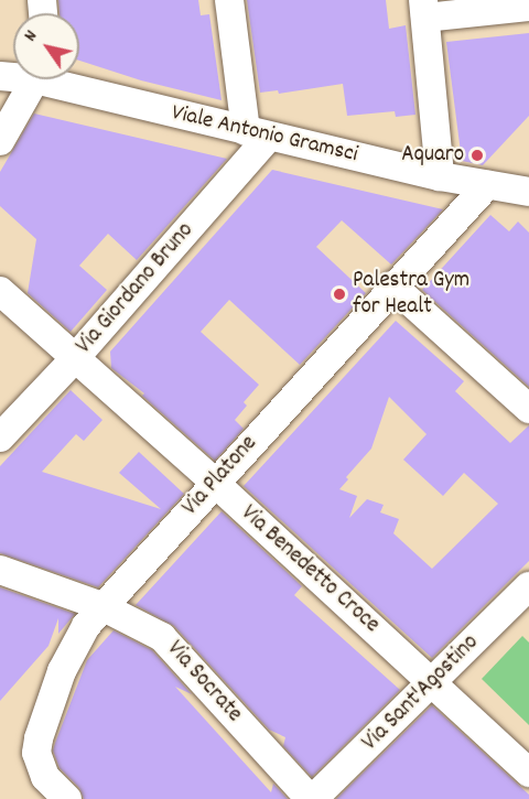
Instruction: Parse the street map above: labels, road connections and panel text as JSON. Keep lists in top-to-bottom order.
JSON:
{
  "streets": {
    "street": [
      "Viale Antonio Gramsci",
      "Via Giordano Bruno",
      "Via Platone",
      "Via Benedetto Croce",
      "Via Socrate",
      "Via Sant'Agostino"
    ]
  },
  "crossings": [
    ["Viale Antonio Gramsci", "Via Giordano Bruno"],
    ["Viale Antonio Gramsci", "Via Platone"],
    ["Via Giordano Bruno", "Via Benedetto Croce"],
    ["Via Platone", "Via Benedetto Croce"],
    ["Via Platone", "Via Socrate"],
    ["Via Benedetto Croce", "Via Sant'Agostino"],
    ["Via Socrate", "Via Sant'Agostino"]
  ],
  "places": ["Aquaro", "Palestra Gym for Healt"],
  "north": "top left"
}
